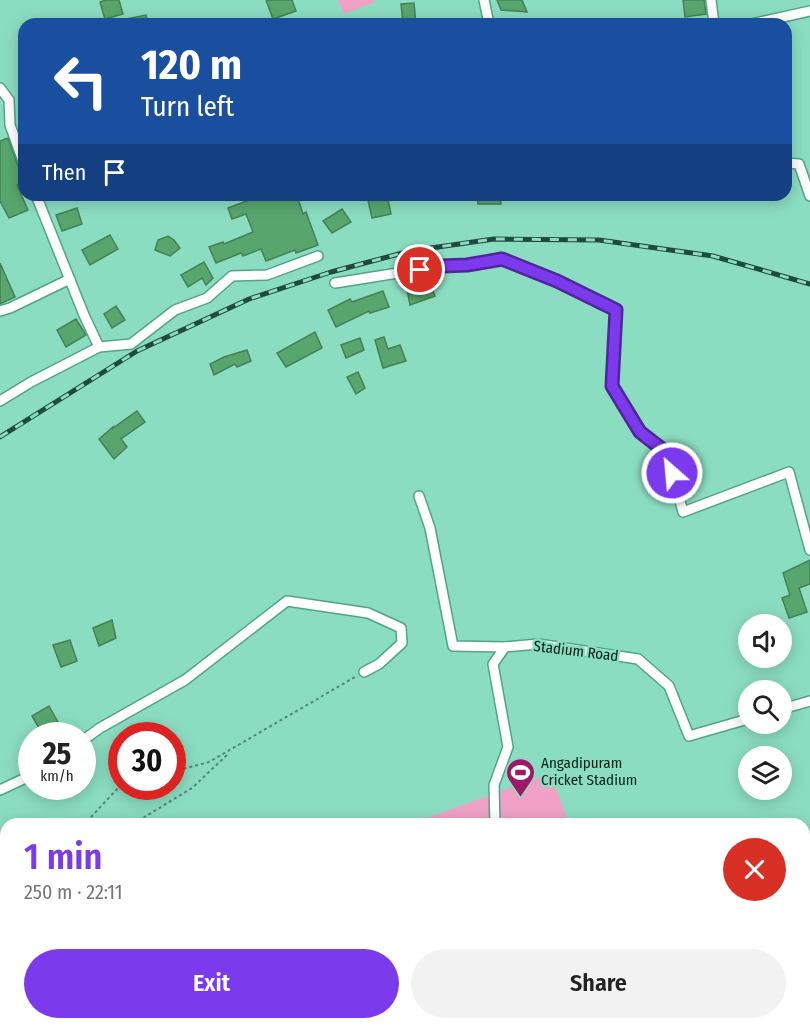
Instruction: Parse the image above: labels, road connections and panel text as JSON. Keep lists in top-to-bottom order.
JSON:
{
  "streets": {
    "street": ["Stadium Road"]
  },
  "places": {
    "sports": ["Angadipuram Cricket Stadium"]
  },
  "page": {
    "turn": ["120 m", "Turn left"],
    "then": "Then",
    "speed": "25 km/h",
    "limit": "30",
    "heading": ["1 min", "250 m · 22:11"],
    "buttons": ["Exit", "Share"]
  }
}
